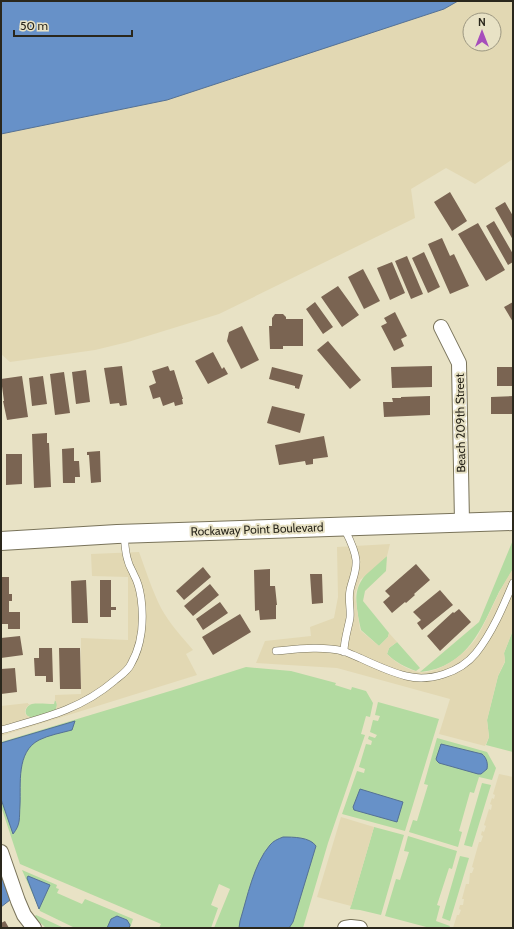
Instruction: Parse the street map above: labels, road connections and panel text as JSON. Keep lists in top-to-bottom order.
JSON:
{
  "streets": {
    "street": ["Beach 209th Street", "Rockaway Point Boulevard"]
  },
  "crossings": [
    ["Beach 209th Street", "Rockaway Point Boulevard"]
  ],
  "scale_bar": "50 m",
  "north": "top"
}
